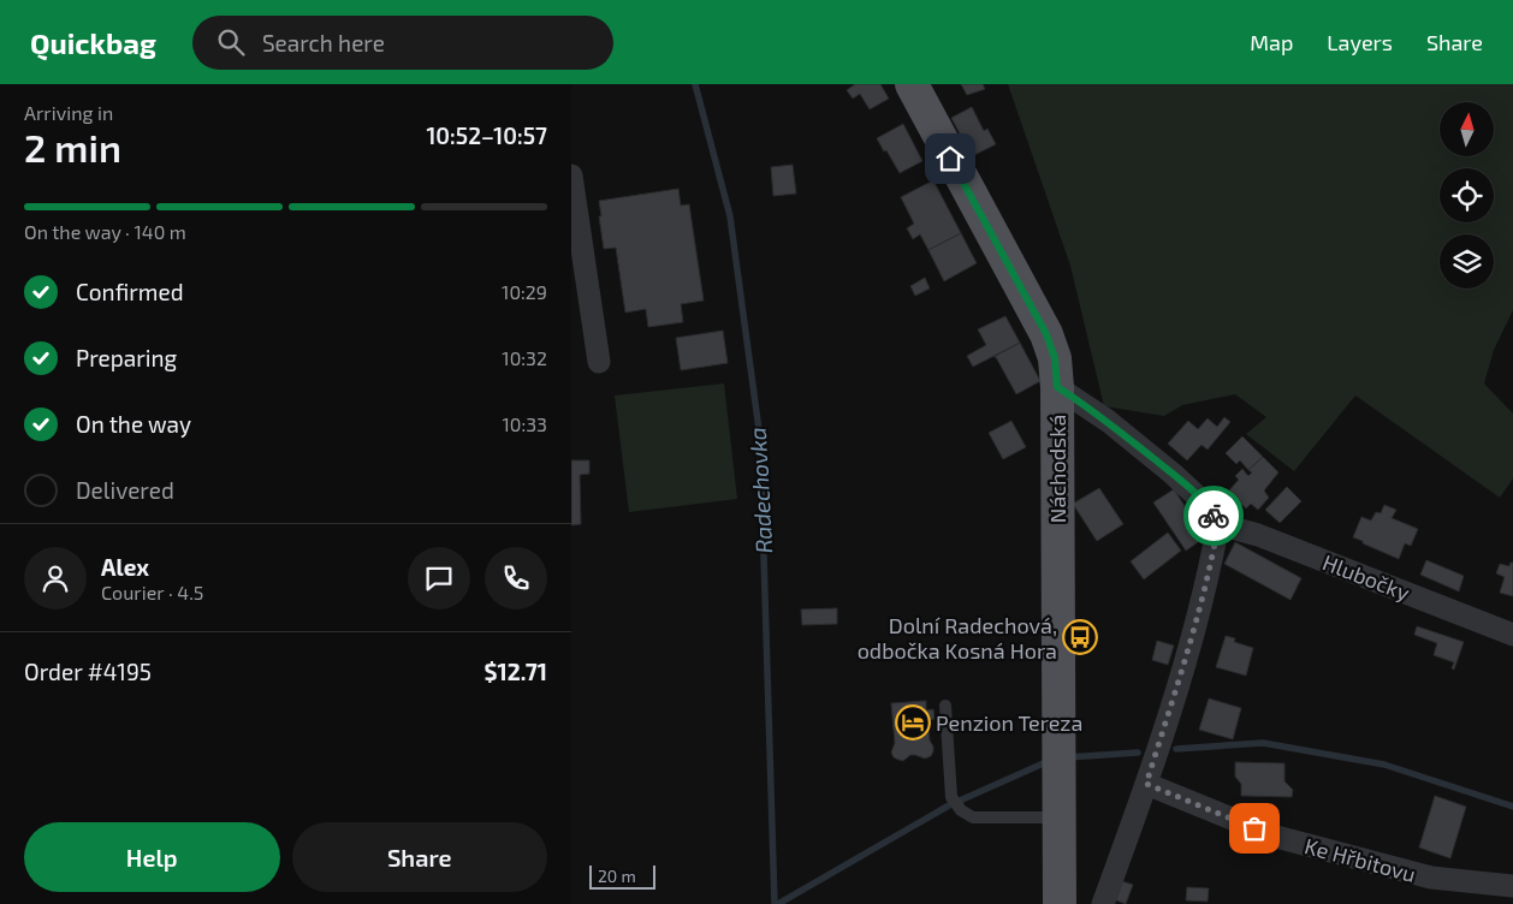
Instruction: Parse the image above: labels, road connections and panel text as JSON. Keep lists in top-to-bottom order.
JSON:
{
  "streets": {
    "main road": ["Náchodská"],
    "street": ["Hlubočky", "Ke Hřbitovu"]
  },
  "water": ["Radechovka"],
  "places": {
    "bus stop": ["Dolní Radechová, odbočka Kosná Hora"],
    "hotel": ["Penzion Tereza"]
  },
  "scale_bar": "20 m",
  "north": "top",
  "page": {
    "header": "Quickbag",
    "search": "Search here",
    "nav": ["Map", "Layers", "Share"],
    "heading": ["2 min", "Arriving in", "10:52–10:57"],
    "panel": [
      "Alex",
      "Courier · 4.5",
      "Order #4195",
      "$12.71"
    ],
    "bar": "On the way · 140 m",
    "list": [
      ["Confirmed", "10:29"],
      ["Preparing", "10:32"],
      ["On the way", "10:33"],
      "Delivered"
    ],
    "buttons": ["Help", "Share"],
    "scale": "20 m"
  }
}
